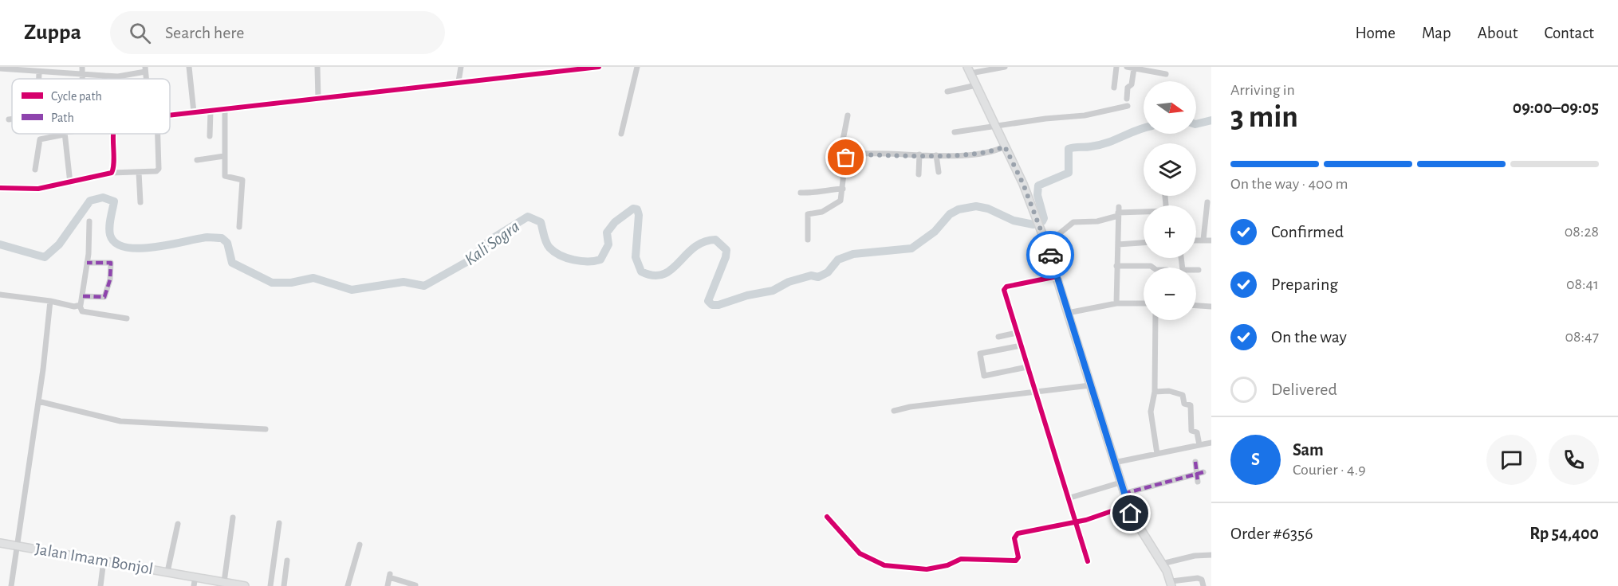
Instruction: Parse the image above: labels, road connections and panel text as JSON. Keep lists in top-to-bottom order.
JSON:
{
  "streets": {
    "main road": ["Jalan Imam Bonjol"]
  },
  "water": ["Kali Sogra"],
  "legend": ["Cycle path", "Path"],
  "north": "right",
  "page": {
    "header": "Zuppa",
    "search": "Search here",
    "nav": [
      "Home",
      "Map",
      "About",
      "Contact"
    ],
    "heading": ["3 min", "Arriving in", "09:00–09:05"],
    "panel": [
      "Sam",
      "Courier · 4.9",
      "Order #6356",
      "Rp 54,400"
    ],
    "map_buttons": ["+", "−"],
    "bar": "On the way · 400 m",
    "list": [
      ["Confirmed", "08:28"],
      ["Preparing", "08:41"],
      ["On the way", "08:47"],
      "Delivered"
    ],
    "round": "S"
  }
}
